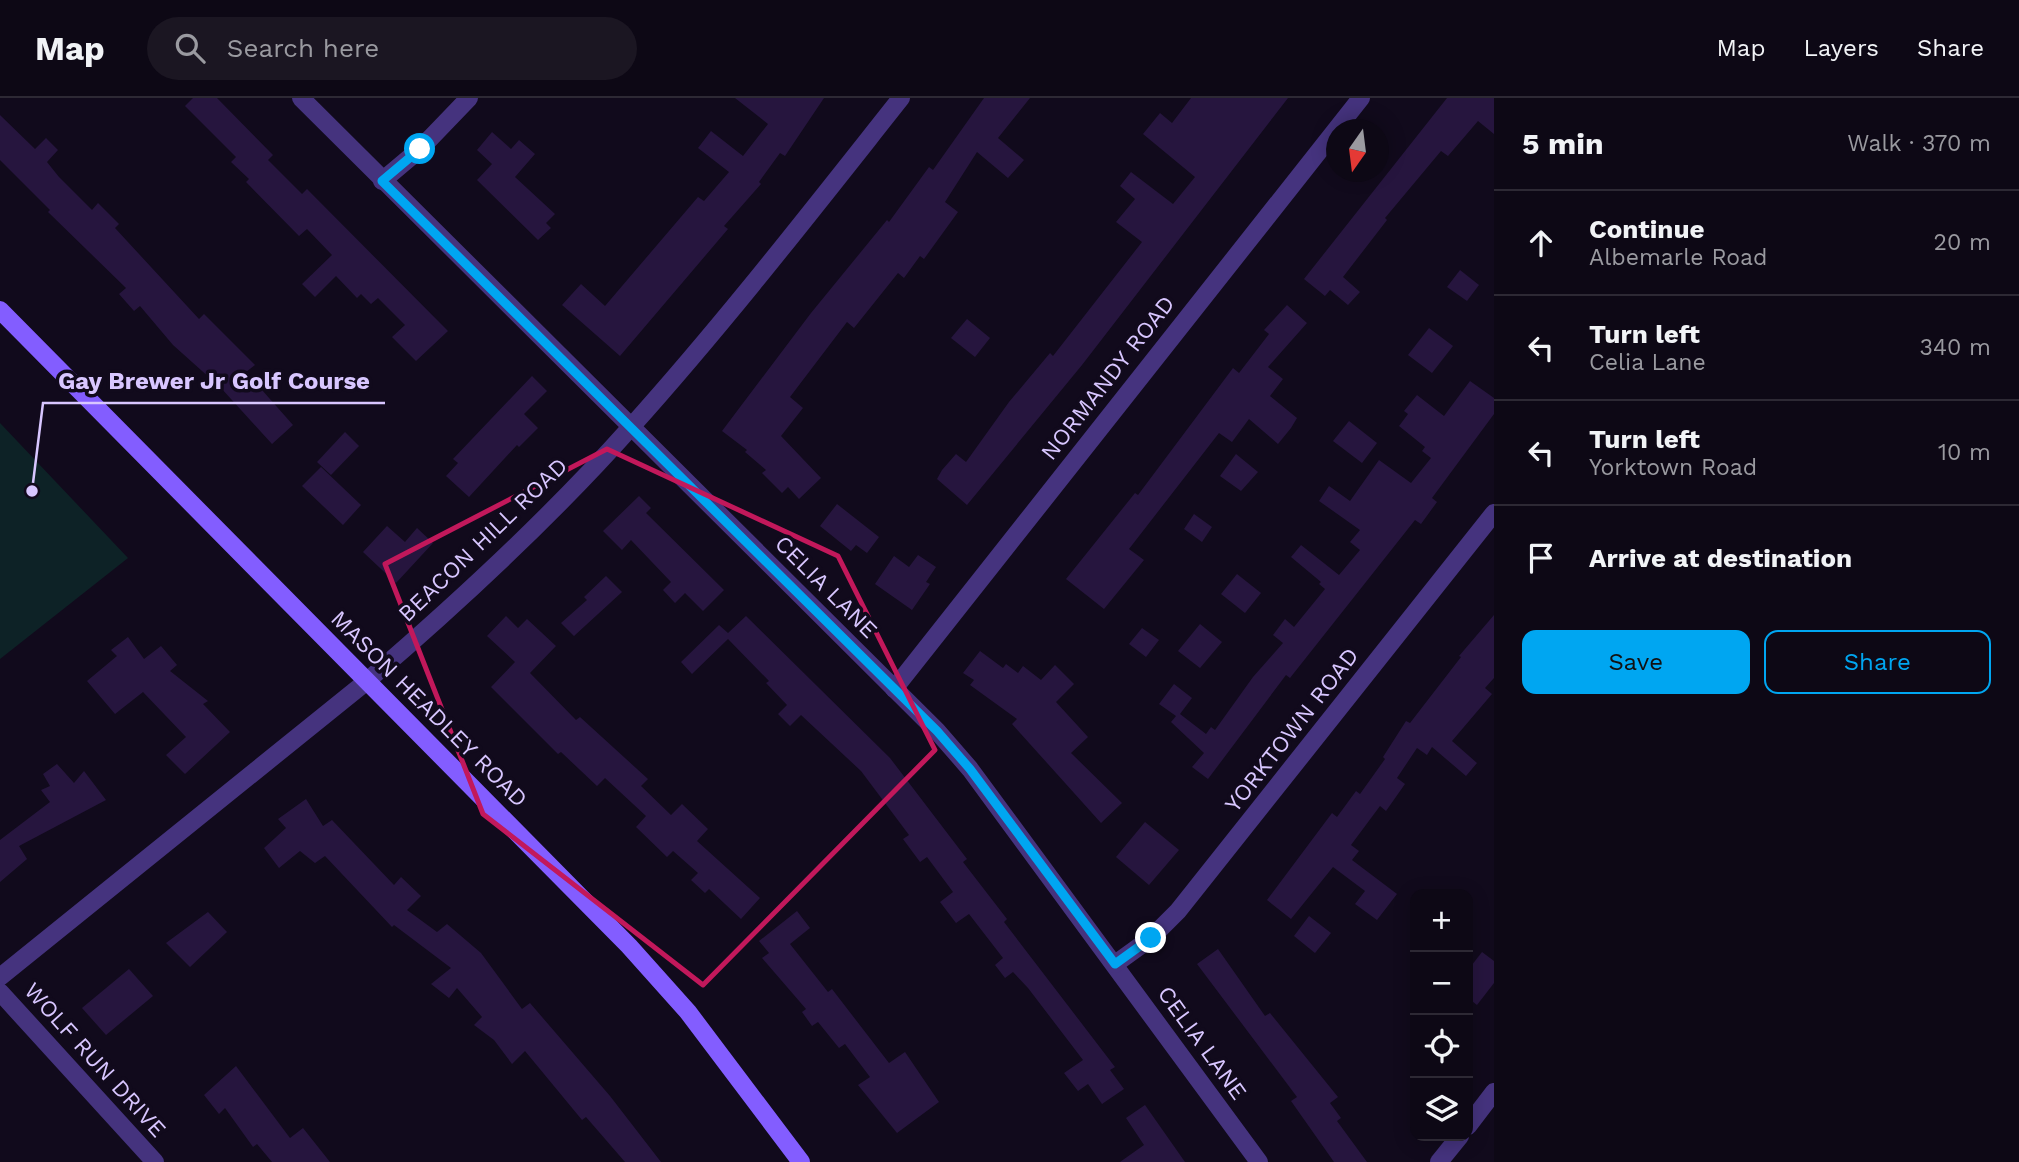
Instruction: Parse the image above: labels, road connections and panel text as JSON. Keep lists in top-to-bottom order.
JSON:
{
  "streets": {
    "main road": ["MASON HEADLEY ROAD"],
    "street": [
      "NORMANDY ROAD",
      "BEACON HILL ROAD",
      "CELIA LANE",
      "YORKTOWN ROAD",
      "WOLF RUN DRIVE"
    ]
  },
  "crossings": [
    ["NORMANDY ROAD", "CELIA LANE"],
    ["BEACON HILL ROAD", "CELIA LANE"],
    ["BEACON HILL ROAD", "MASON HEADLEY ROAD"],
    ["CELIA LANE", "YORKTOWN ROAD"]
  ],
  "places": ["Gay Brewer Jr Golf Course"],
  "north": "bottom",
  "page": {
    "header": "Map",
    "search": "Search here",
    "nav": ["Map", "Layers", "Share"],
    "heading": ["5 min", "Walk · 370 m"],
    "list": [
      ["Continue", "Albemarle Road", "20 m"],
      ["Turn left", "Celia Lane", "340 m"],
      ["Turn left", "Yorktown Road", "10 m"],
      "Arrive at destination"
    ],
    "buttons": ["Save", "Share"],
    "map_buttons": ["+", "−"]
  }
}
